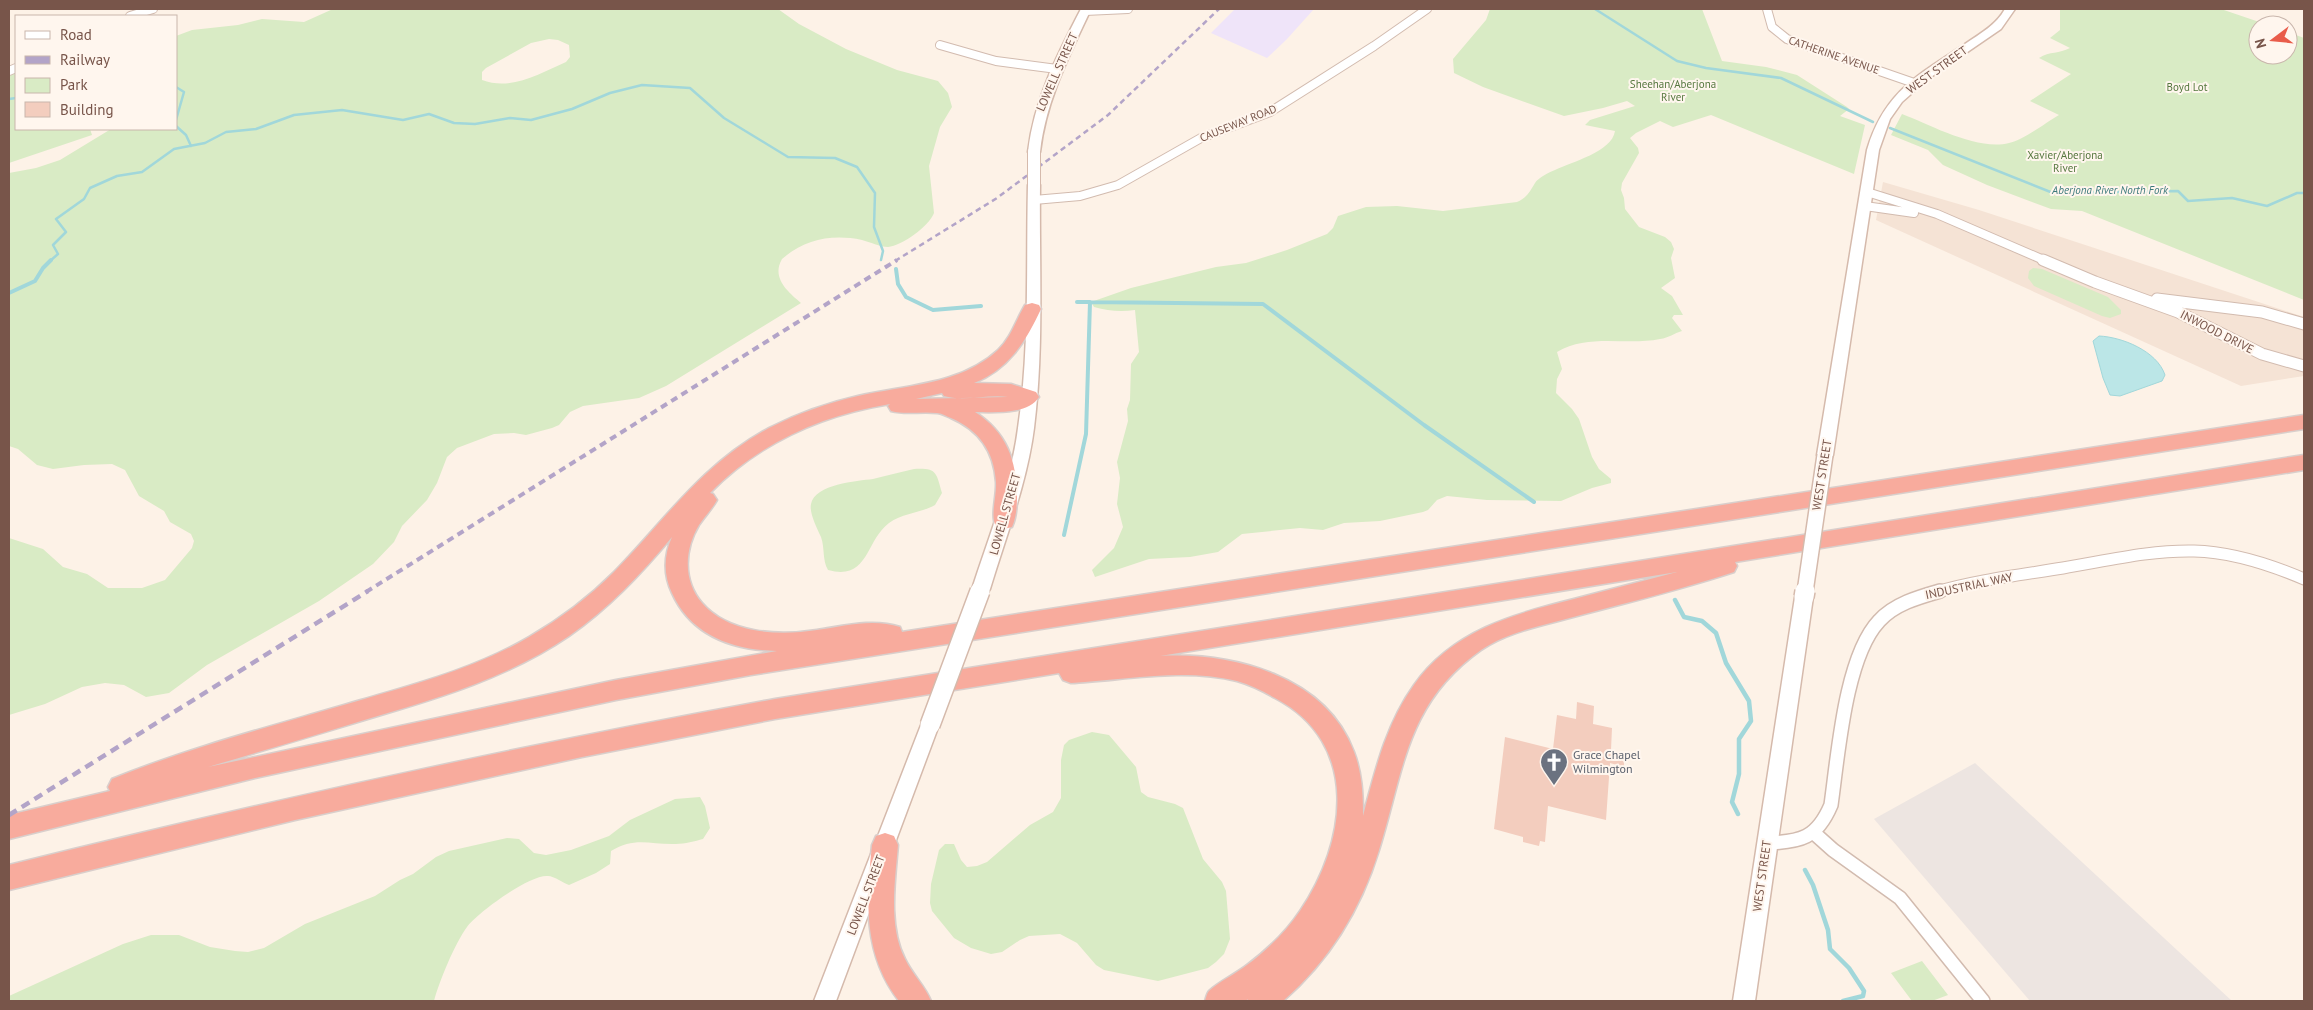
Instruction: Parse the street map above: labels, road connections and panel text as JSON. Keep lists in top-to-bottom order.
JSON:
{
  "streets": {
    "main road": ["WEST STREET", "LOWELL STREET"],
    "street": [
      "CATHERINE AVENUE",
      "CAUSEWAY ROAD",
      "INWOOD DRIVE",
      "INDUSTRIAL WAY"
    ]
  },
  "crossings": [
    ["CATHERINE AVENUE", "WEST STREET"],
    ["WEST STREET", "INWOOD DRIVE"],
    ["LOWELL STREET", "CAUSEWAY ROAD"]
  ],
  "water": ["Aberjona River North Fork"],
  "parks": ["Sheehan/Aberjona River", "Boyd Lot", "Xavier/Aberjona River"],
  "places": {
    "church": ["Grace Chapel Wilmington"]
  },
  "legend": [
    "Road",
    "Railway",
    "Park",
    "Building"
  ],
  "north": "left"
}
